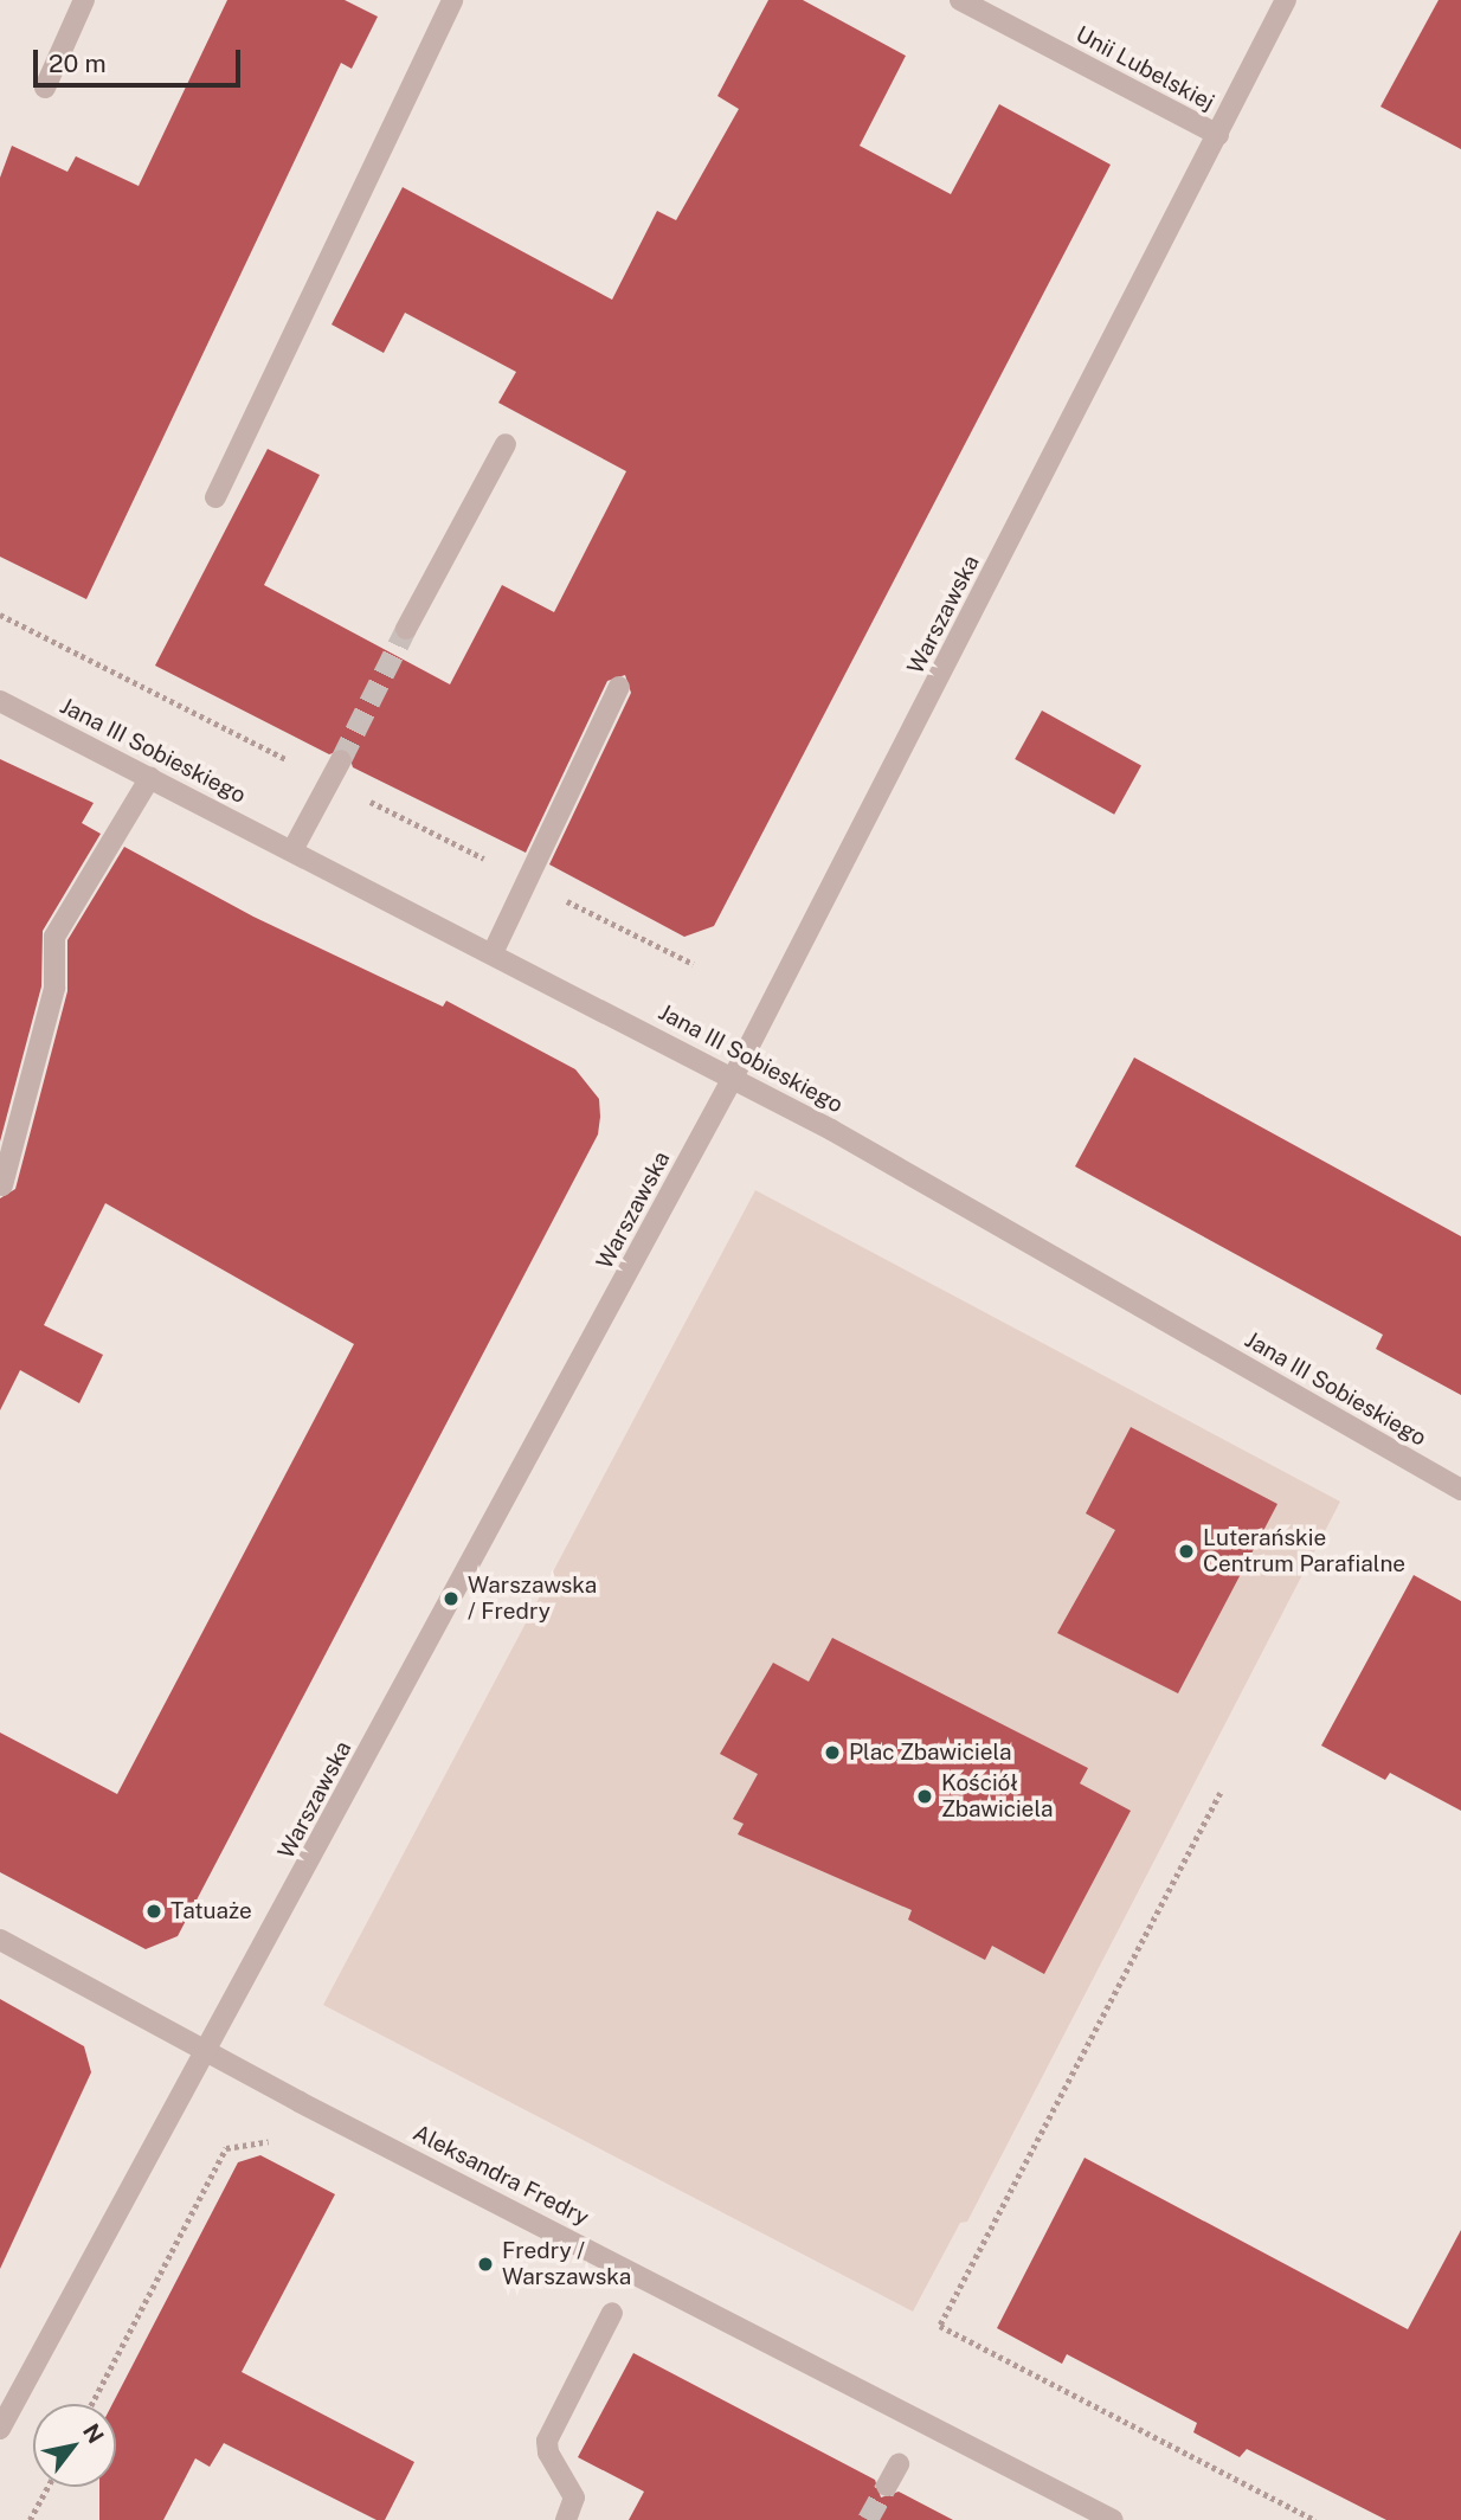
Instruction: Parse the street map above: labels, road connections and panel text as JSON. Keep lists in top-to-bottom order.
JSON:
{
  "streets": {
    "street": [
      "Unii Lubelskiej",
      "Warszawska",
      "Jana III Sobieskiego",
      "Aleksandra Fredry"
    ]
  },
  "crossings": [
    ["Unii Lubelskiej", "Warszawska"],
    ["Warszawska", "Jana III Sobieskiego"],
    ["Warszawska", "Aleksandra Fredry"]
  ],
  "places": [
    "Luterańskie Centrum Parafialne",
    "Warszawska / Fredry",
    "Plac Zbawiciela",
    "Kościół Zbawiciela",
    "Tatuaże",
    "Fredry / Warszawska"
  ],
  "scale_bar": "20 m",
  "north": "top right"
}
